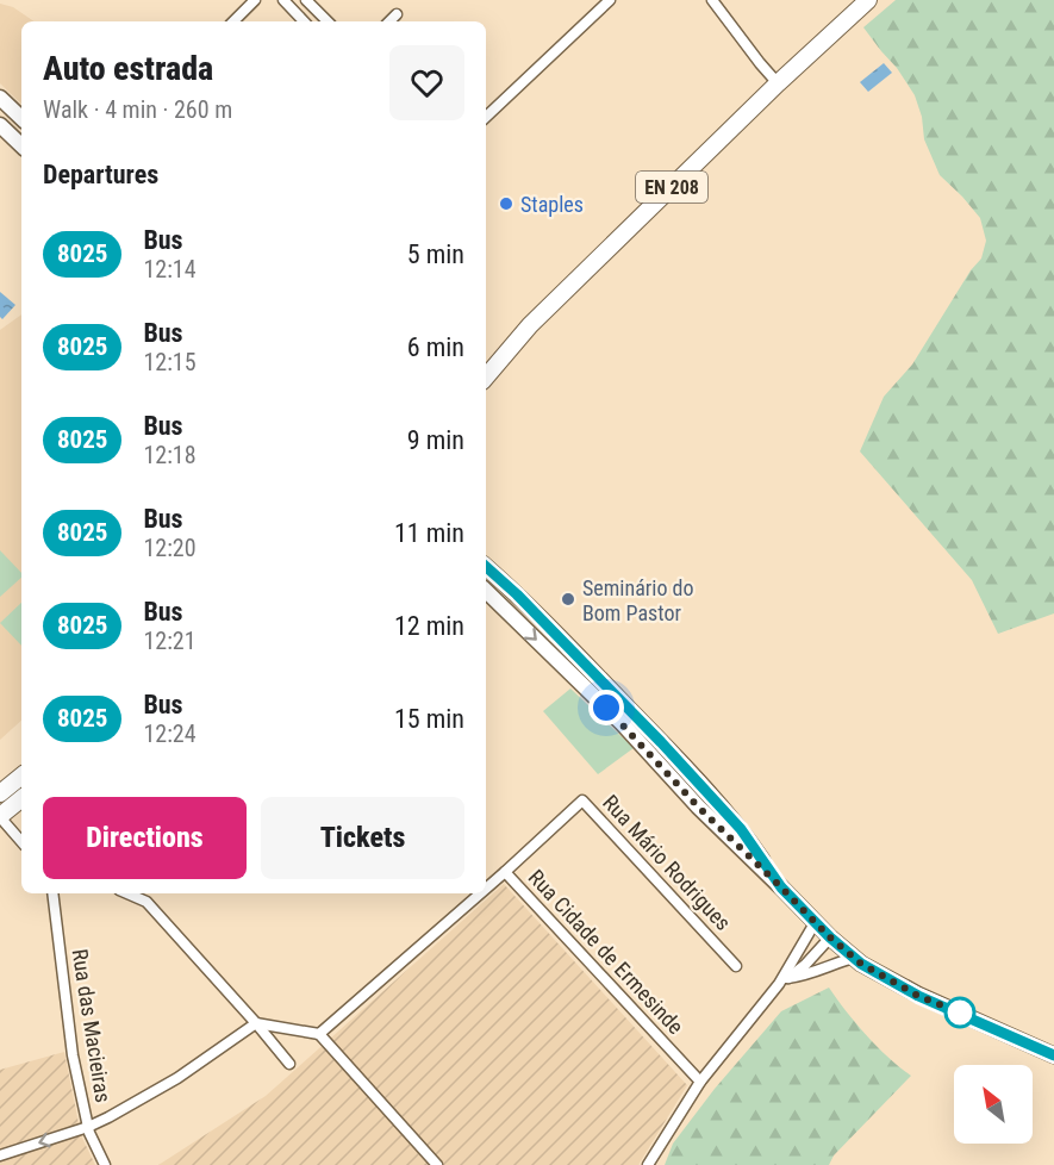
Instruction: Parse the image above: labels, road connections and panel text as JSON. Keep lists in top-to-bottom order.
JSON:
{
  "streets": {
    "main road": ["EN 208"],
    "street": ["Rua Mário Rodrigues", "Rua Cidade de Ermesinde", "Rua das Macieiras"]
  },
  "crossings": [
    ["Rua Mário Rodrigues", "Rua Cidade de Ermesinde"]
  ],
  "places": ["Staples", "Seminário do Bom Pastor"],
  "lines": ["bus line 8025"],
  "north": "top left",
  "page": {
    "heading": [
      ["Auto estrada", "Walk · 4 min · 260 m"],
      "Departures"
    ],
    "list": [
      {
        "mark": "8025",
        "name": "Bus",
        "note": "12:14",
        "value": "5 min"
      },
      {
        "mark": "8025",
        "name": "Bus",
        "note": "12:15",
        "value": "6 min"
      },
      {
        "mark": "8025",
        "name": "Bus",
        "note": "12:18",
        "value": "9 min"
      },
      {
        "mark": "8025",
        "name": "Bus",
        "note": "12:20",
        "value": "11 min"
      },
      {
        "mark": "8025",
        "name": "Bus",
        "note": "12:21",
        "value": "12 min"
      },
      {
        "mark": "8025",
        "name": "Bus",
        "note": "12:24",
        "value": "15 min"
      }
    ],
    "buttons": ["Directions", "Tickets"]
  }
}
